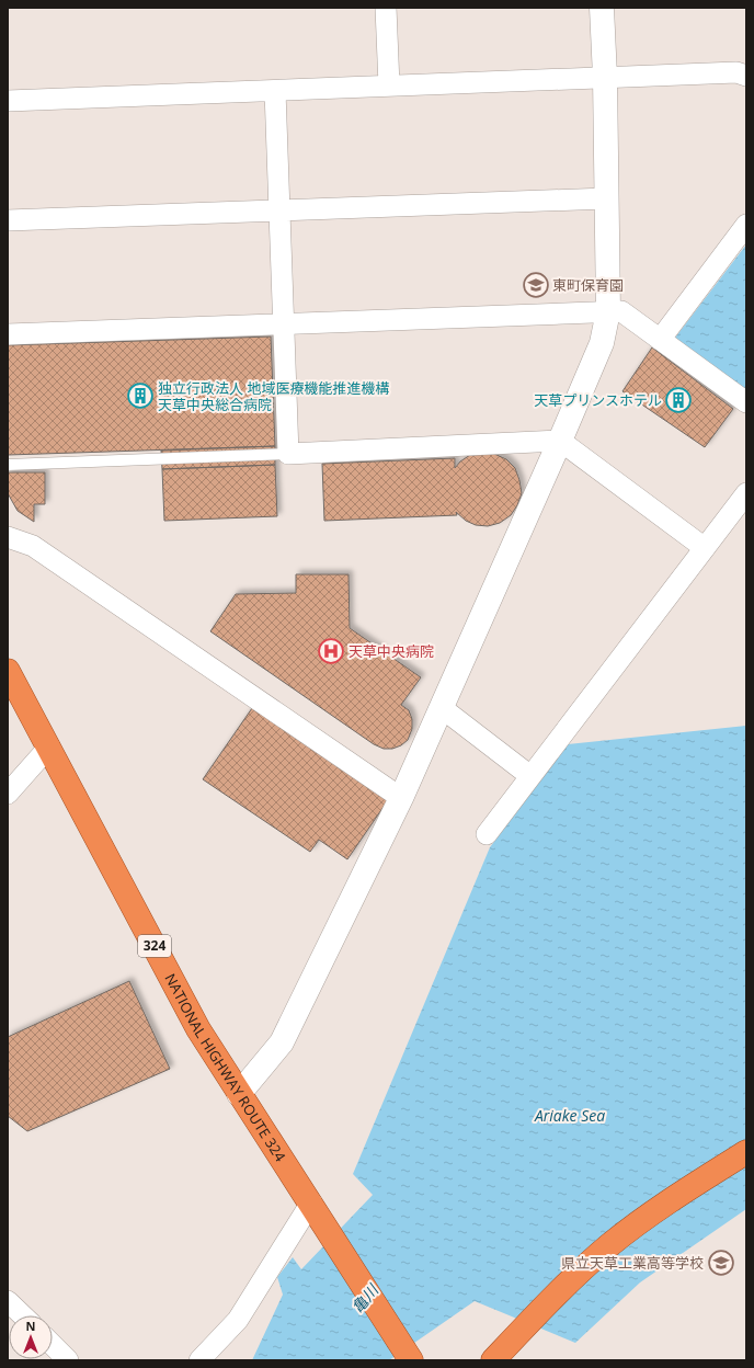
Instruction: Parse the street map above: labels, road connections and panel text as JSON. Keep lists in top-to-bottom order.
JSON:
{
  "streets": {
    "highway": ["324", "NATIONAL HIGHWAY ROUTE 324"]
  },
  "water": ["Ariake Sea", "亀川"],
  "places": {
    "school or university": ["東町保育園", "県立天草工業高等学校"],
    "building": ["独立行政法人 地域医療機能推進機構 天草中央総合病院", "天草プリンスホテル"],
    "hospital": ["天草中央病院"]
  },
  "north": "top"
}
